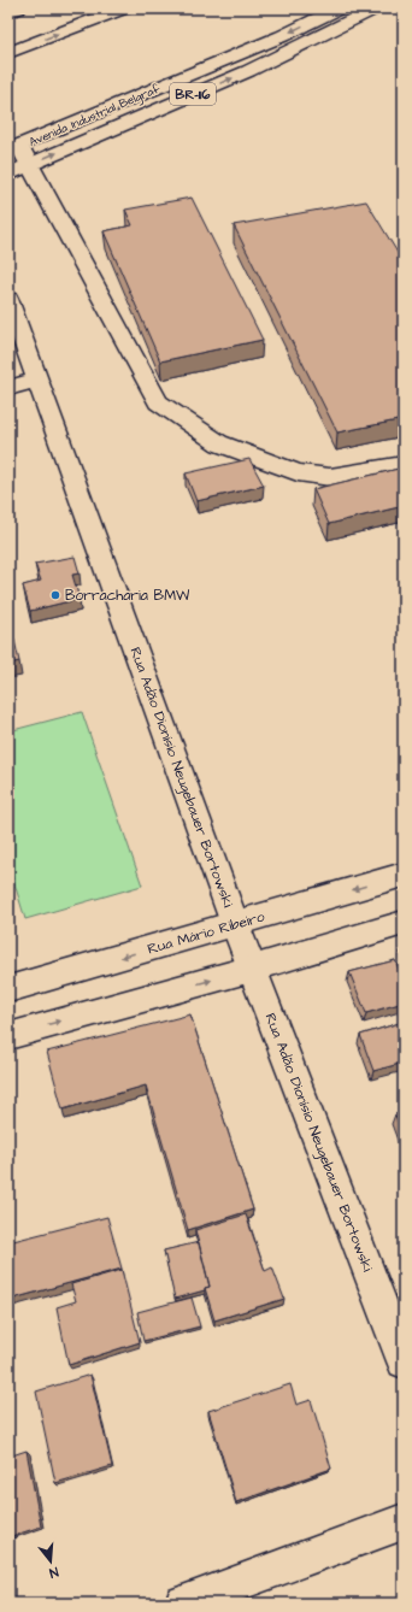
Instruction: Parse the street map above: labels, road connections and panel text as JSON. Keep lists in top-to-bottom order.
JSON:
{
  "streets": {
    "main road": [
      "BR-116",
      "Avenida Industrial Belgraf",
      "Rua Adão Dionísio Neugebauer Bortowski",
      "Rua Mário Ribeiro"
    ]
  },
  "crossings": [
    ["Rua Adão Dionísio Neugebauer Bortowski", "Rua Mário Ribeiro"]
  ],
  "places": ["Borracharia BMW"],
  "north": "bottom"
}
